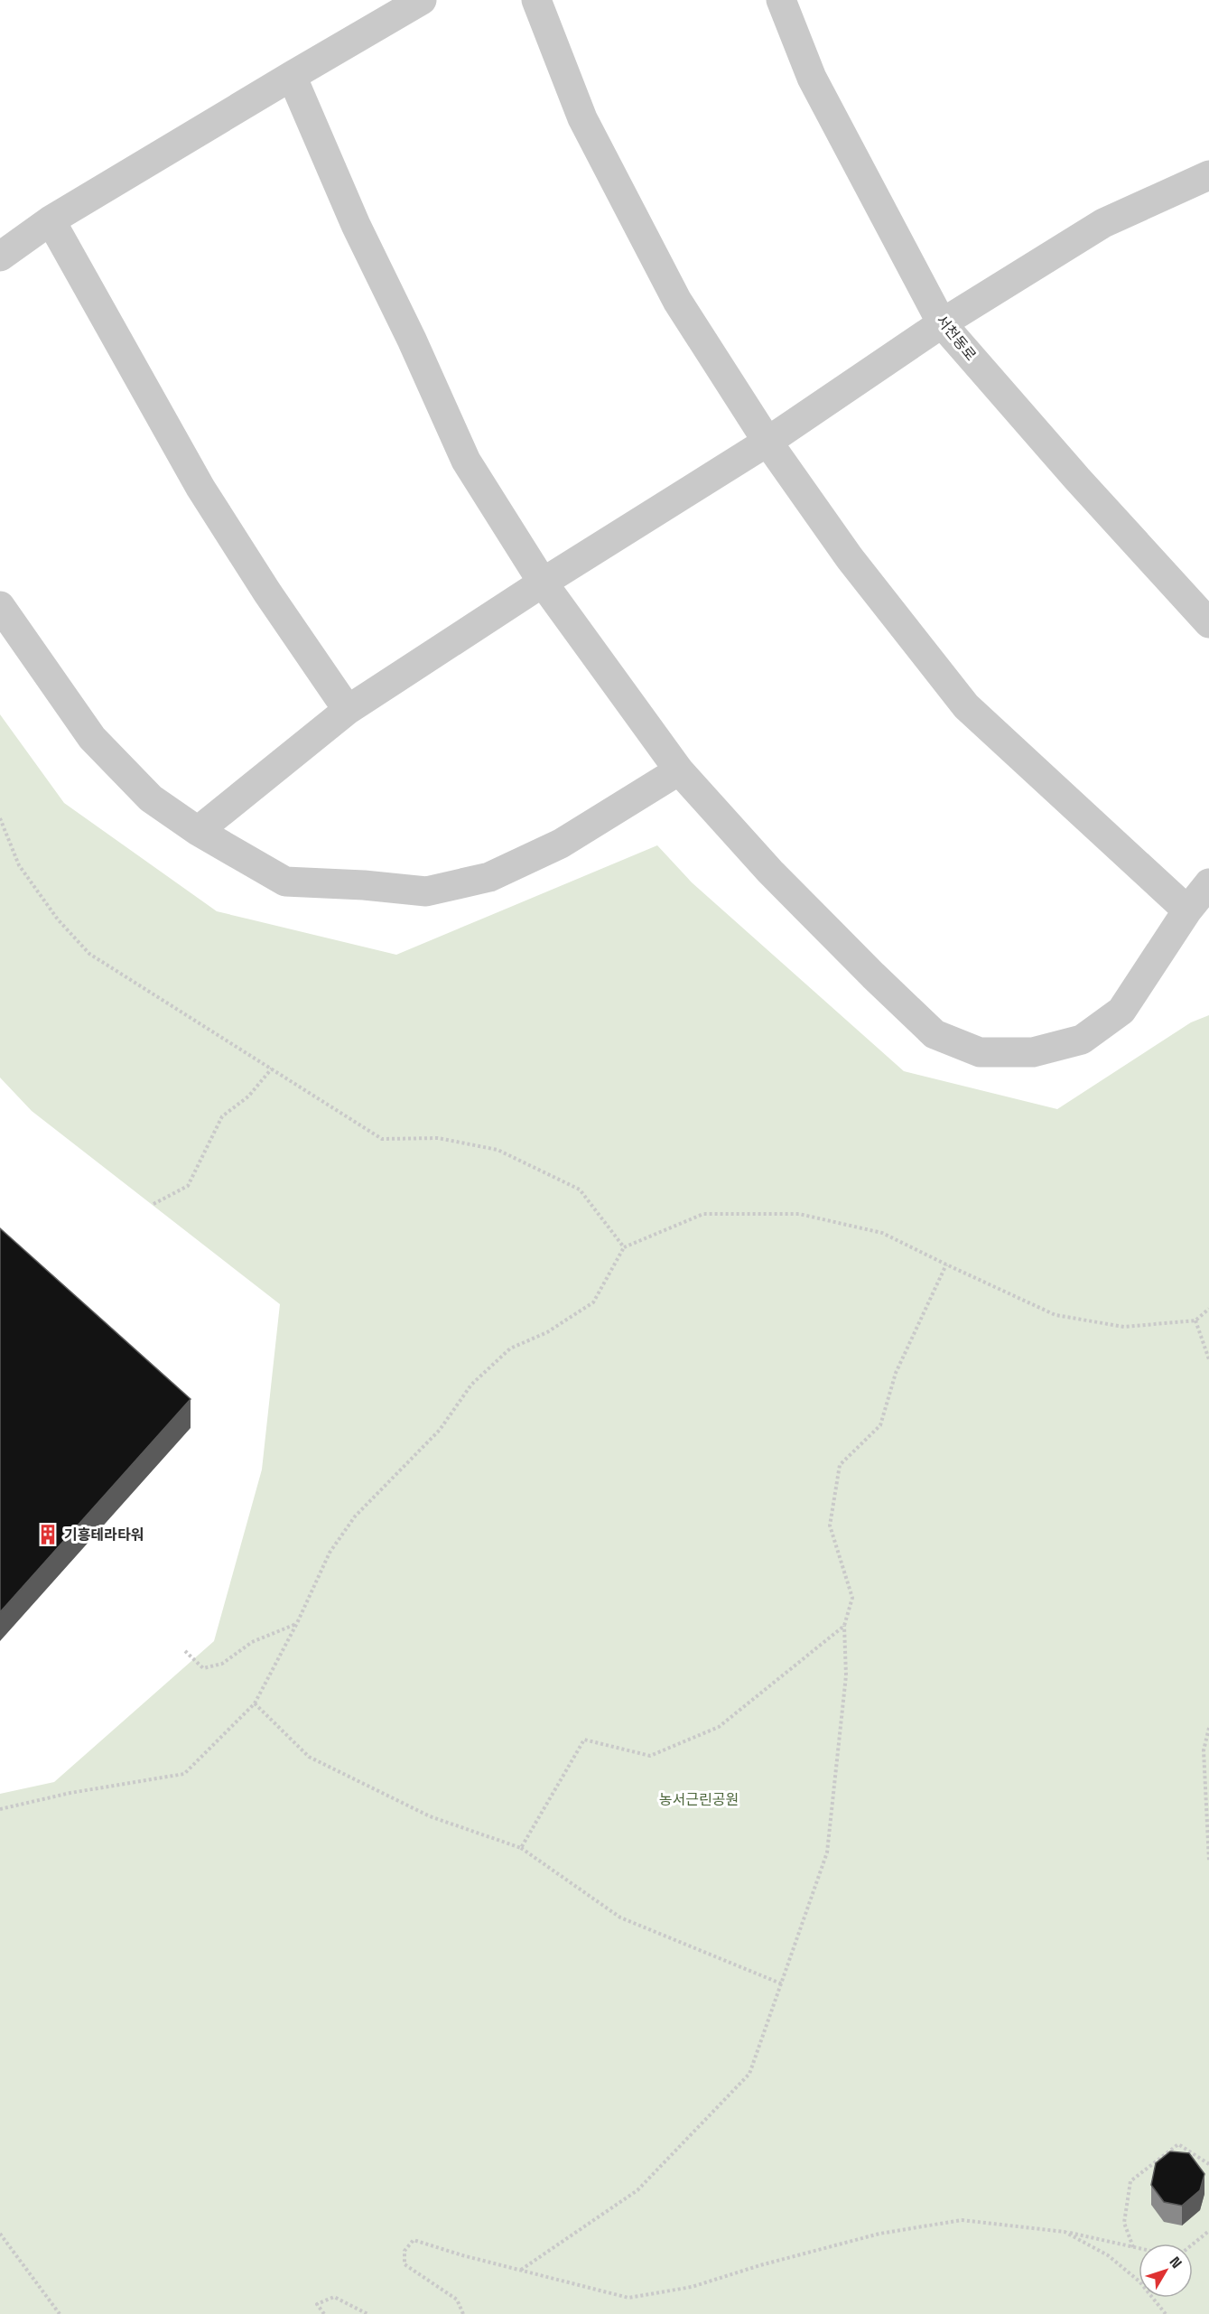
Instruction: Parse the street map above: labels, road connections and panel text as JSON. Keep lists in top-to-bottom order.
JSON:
{
  "streets": {
    "street": ["서천동로"]
  },
  "parks": ["농서근린공원"],
  "places": {
    "building": ["기흥테라타워"]
  },
  "north": "top right"
}
